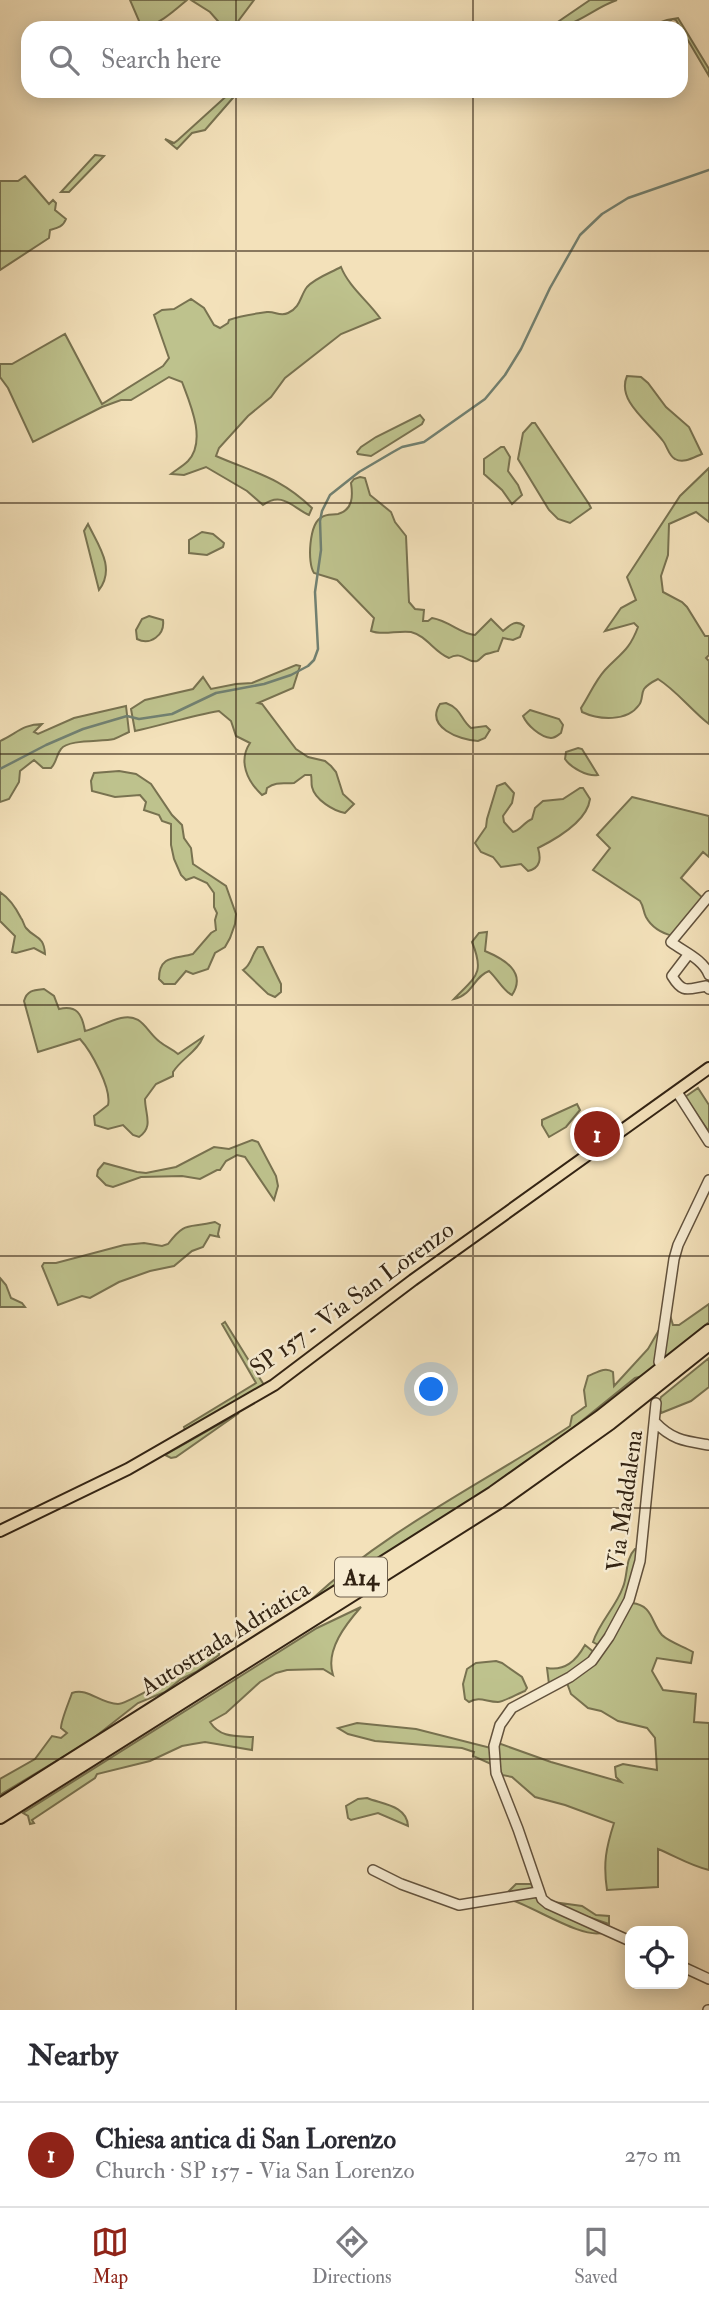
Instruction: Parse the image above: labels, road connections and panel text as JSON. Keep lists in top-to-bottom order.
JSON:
{
  "streets": {
    "highway": ["A14", "Autostrada Adriatica"],
    "main road": ["SP 157 - Via San Lorenzo"],
    "street": ["Via Maddalena"]
  },
  "page": {
    "search": "Search here",
    "pins": "1",
    "heading": "Nearby",
    "list": [
      {
        "mark": "1",
        "name": "Chiesa antica di San Lorenzo",
        "note": "Church · SP 157 - Via San Lorenzo",
        "value": "270 m"
      }
    ],
    "nav": ["Map", "Directions", "Saved"]
  }
}
